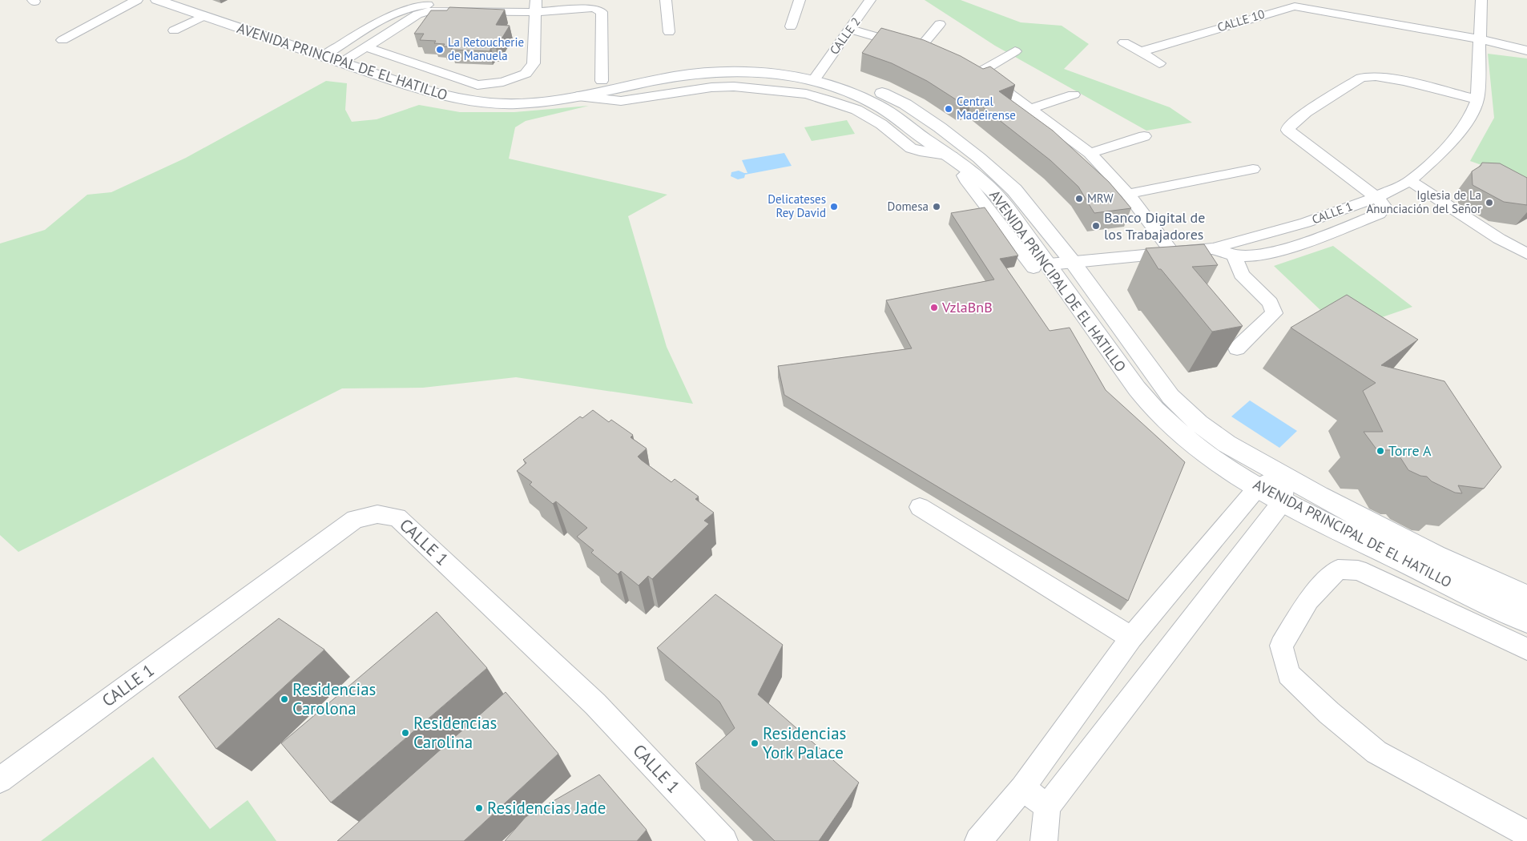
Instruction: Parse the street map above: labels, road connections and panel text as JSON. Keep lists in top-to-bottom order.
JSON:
{
  "streets": {
    "main road": ["AVENIDA PRINCIPAL DE EL HATILLO"],
    "street": ["CALLE 10", "CALLE 2", "CALLE 1"]
  },
  "crossings": [
    ["CALLE 10", "CALLE 1"],
    ["CALLE 2", "AVENIDA PRINCIPAL DE EL HATILLO"],
    ["AVENIDA PRINCIPAL DE EL HATILLO", "CALLE 1"]
  ],
  "places": [
    "La Retoucherie de Manuela",
    "Central Madeirense",
    "MRW",
    "Iglesia de La Anunciación del Señor",
    "Delicateses Rey David",
    "Domesa",
    "Banco Digital de los Trabajadores",
    "VzlaBnB",
    "Torre A",
    "Residencias Carolona",
    "Residencias Carolina",
    "Residencias York Palace",
    "Residencias Jade"
  ]
}
